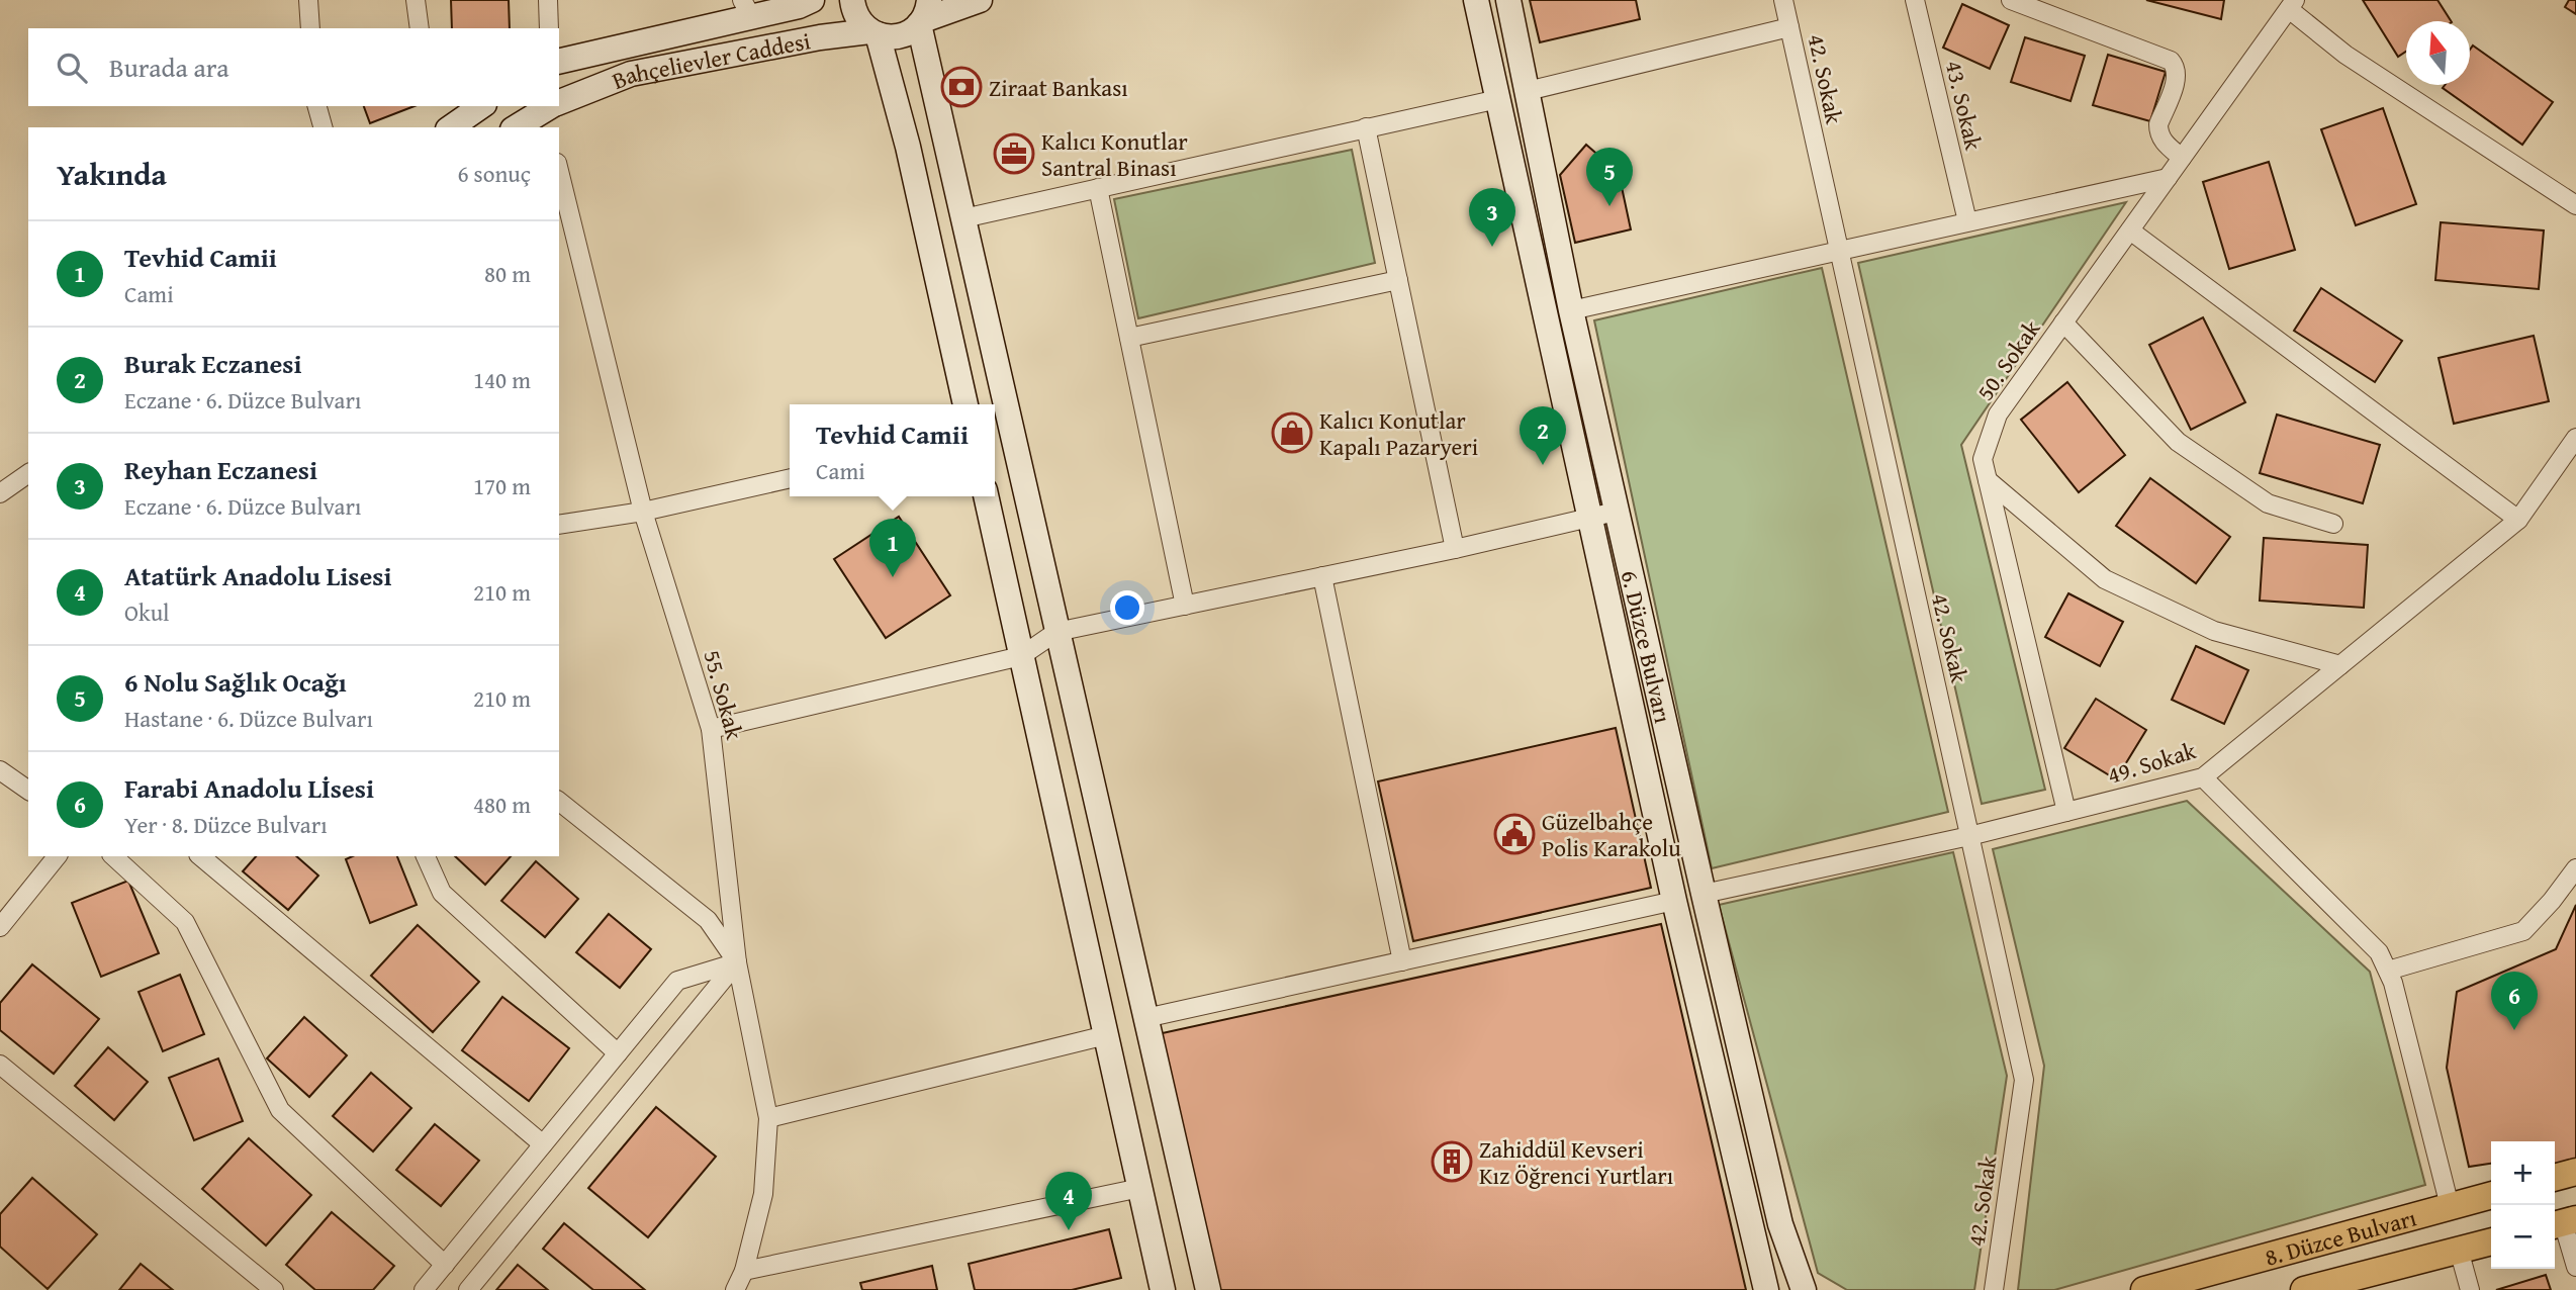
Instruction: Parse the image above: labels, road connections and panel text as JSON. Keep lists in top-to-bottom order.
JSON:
{
  "streets": {
    "main road": ["Bahçelievler Caddesi", "6. Düzce Bulvarı", "8. Düzce Bulvarı"],
    "street": [
      "42. Sokak",
      "43. Sokak",
      "50. Sokak",
      "55. Sokak",
      "49. Sokak"
    ]
  },
  "crossings": [
    ["42. Sokak", "49. Sokak"],
    ["50. Sokak", "49. Sokak"],
    ["6. Düzce Bulvarı", "49. Sokak"]
  ],
  "places": {
    "bank": ["Ziraat Bankası"],
    "office": ["Kalıcı Konutlar Santral Binası"],
    "shop": ["Kalıcı Konutlar Kapalı Pazaryeri"],
    "public building": ["Güzelbahçe Polis Karakolu"],
    "building": ["Zahiddül Kevseri Kız Öğrenci Yurtları"]
  },
  "north": "top",
  "page": {
    "search": "Burada ara",
    "heading": ["Yakında", "6 sonuç"],
    "pins": [
      "5",
      "3",
      "2",
      "1",
      "6",
      "4"
    ],
    "list": [
      {
        "mark": "1",
        "name": "Tevhid Camii",
        "note": "Cami",
        "value": "80 m"
      },
      {
        "mark": "2",
        "name": "Burak Eczanesi",
        "note": "Eczane · 6. Düzce Bulvarı",
        "value": "140 m"
      },
      {
        "mark": "3",
        "name": "Reyhan Eczanesi",
        "note": "Eczane · 6. Düzce Bulvarı",
        "value": "170 m"
      },
      {
        "mark": "4",
        "name": "Atatürk Anadolu Lisesi",
        "note": "Okul",
        "value": "210 m"
      },
      {
        "mark": "5",
        "name": "6 Nolu Sağlık Ocağı",
        "note": "Hastane · 6. Düzce Bulvarı",
        "value": "210 m"
      },
      {
        "mark": "6",
        "name": "Farabi Anadolu Lİsesi",
        "note": "Yer · 8. Düzce Bulvarı",
        "value": "480 m"
      }
    ],
    "popup": ["Tevhid Camii", "Cami"],
    "map_buttons": ["+", "−"]
  }
}
